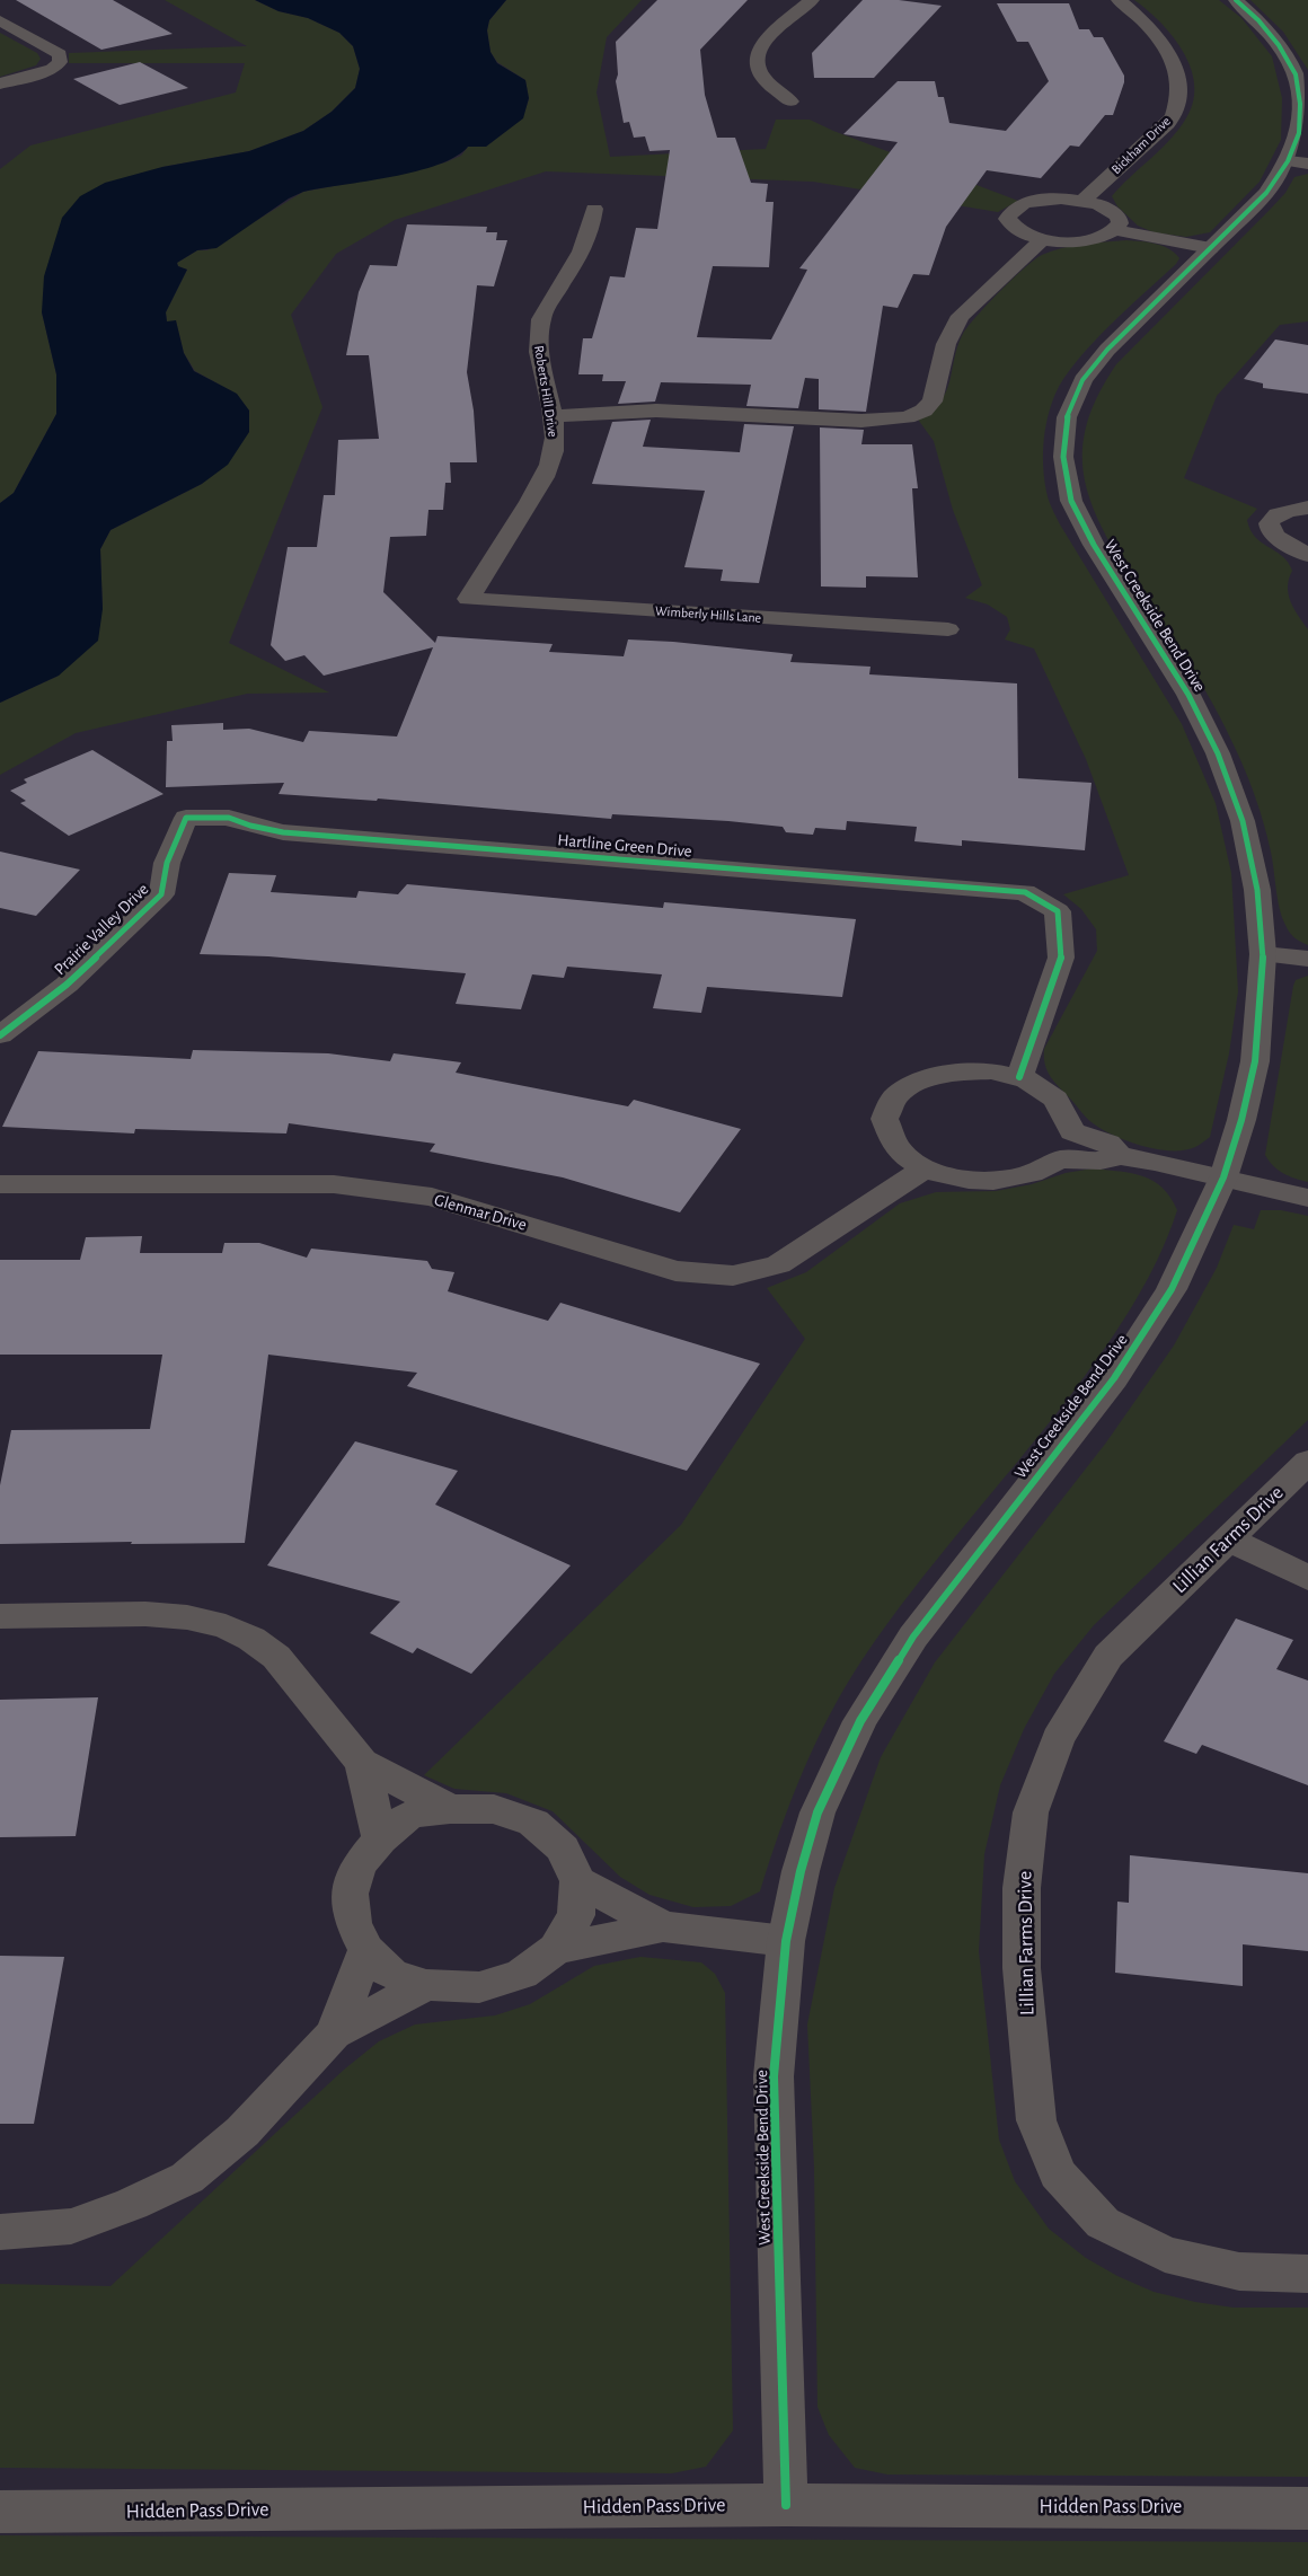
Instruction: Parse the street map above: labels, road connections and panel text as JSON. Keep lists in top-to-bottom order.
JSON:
{
  "streets": {
    "street": [
      "Bickham Drive",
      "Roberts Hill Drive",
      "Wimberly Hills Lane",
      "West Creekside Bend Drive",
      "Hartline Green Drive",
      "Prairie Valley Drive",
      "Glenmar Drive",
      "Lillian Farms Drive",
      "Hidden Pass Drive"
    ]
  },
  "crossings": [
    ["Roberts Hill Drive", "Wimberly Hills Lane"],
    ["West Creekside Bend Drive", "Hidden Pass Drive"],
    ["Hartline Green Drive", "Prairie Valley Drive"]
  ]
}
